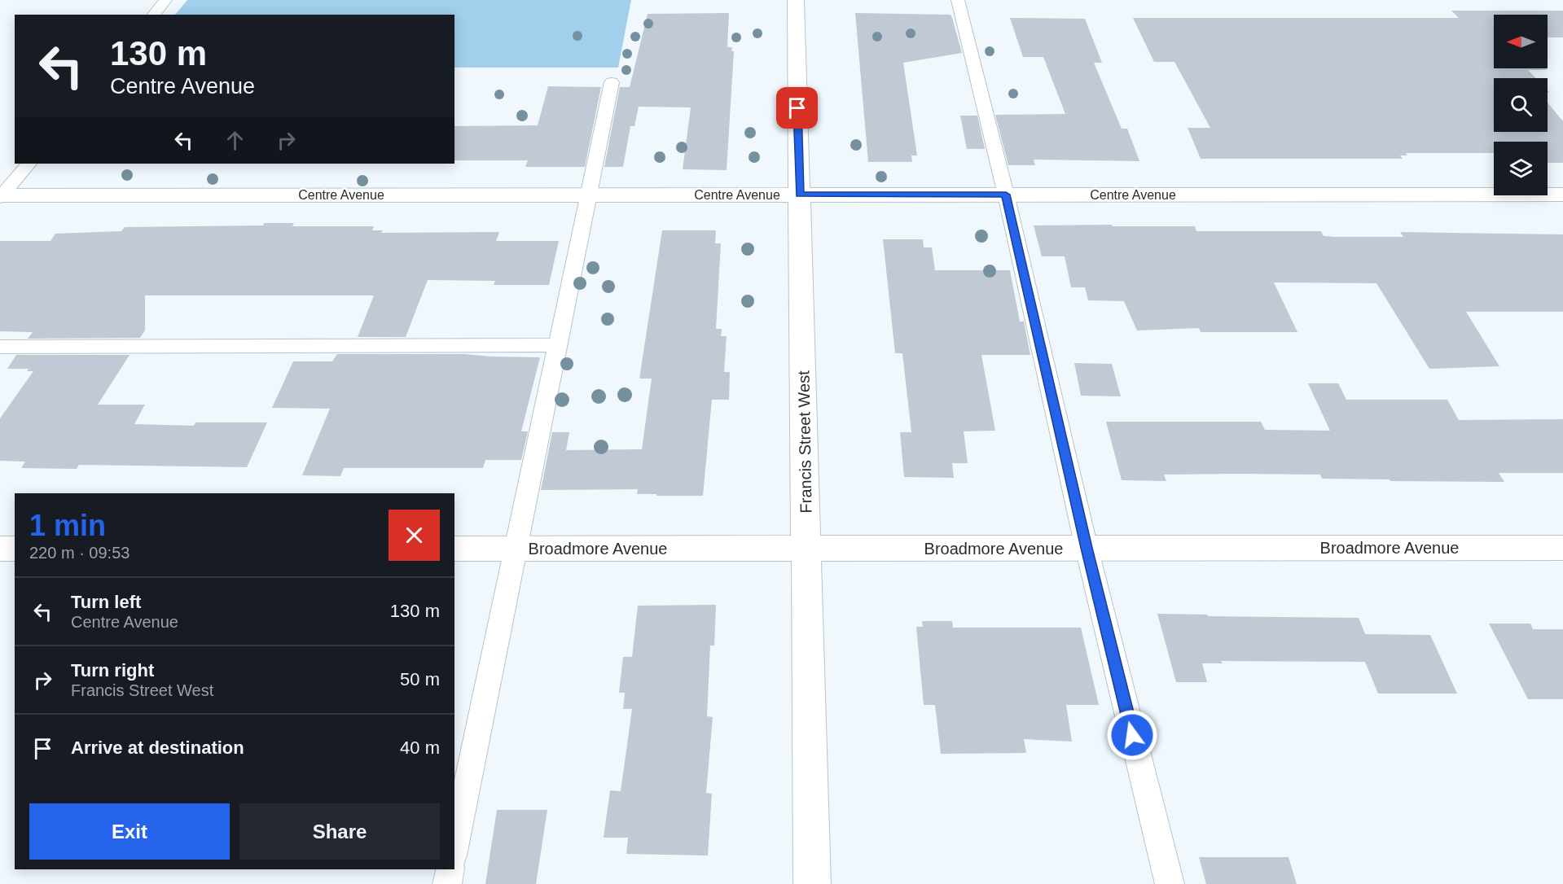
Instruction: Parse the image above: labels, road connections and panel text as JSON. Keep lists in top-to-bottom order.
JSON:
{
  "streets": {
    "street": ["Centre Avenue", "Francis Street West", "Broadmore Avenue"]
  },
  "crossings": [
    ["Centre Avenue", "Francis Street West"],
    ["Francis Street West", "Broadmore Avenue"]
  ],
  "north": "left",
  "page": {
    "turn": ["130 m", "Centre Avenue"],
    "heading": ["1 min", "220 m · 09:53"],
    "list": [
      {
        "name": "Turn left",
        "note": "Centre Avenue",
        "value": "130 m"
      },
      {
        "name": "Turn right",
        "note": "Francis Street West",
        "value": "50 m"
      },
      {
        "name": "Arrive at destination",
        "value": "40 m"
      }
    ],
    "buttons": ["Exit", "Share"]
  }
}
